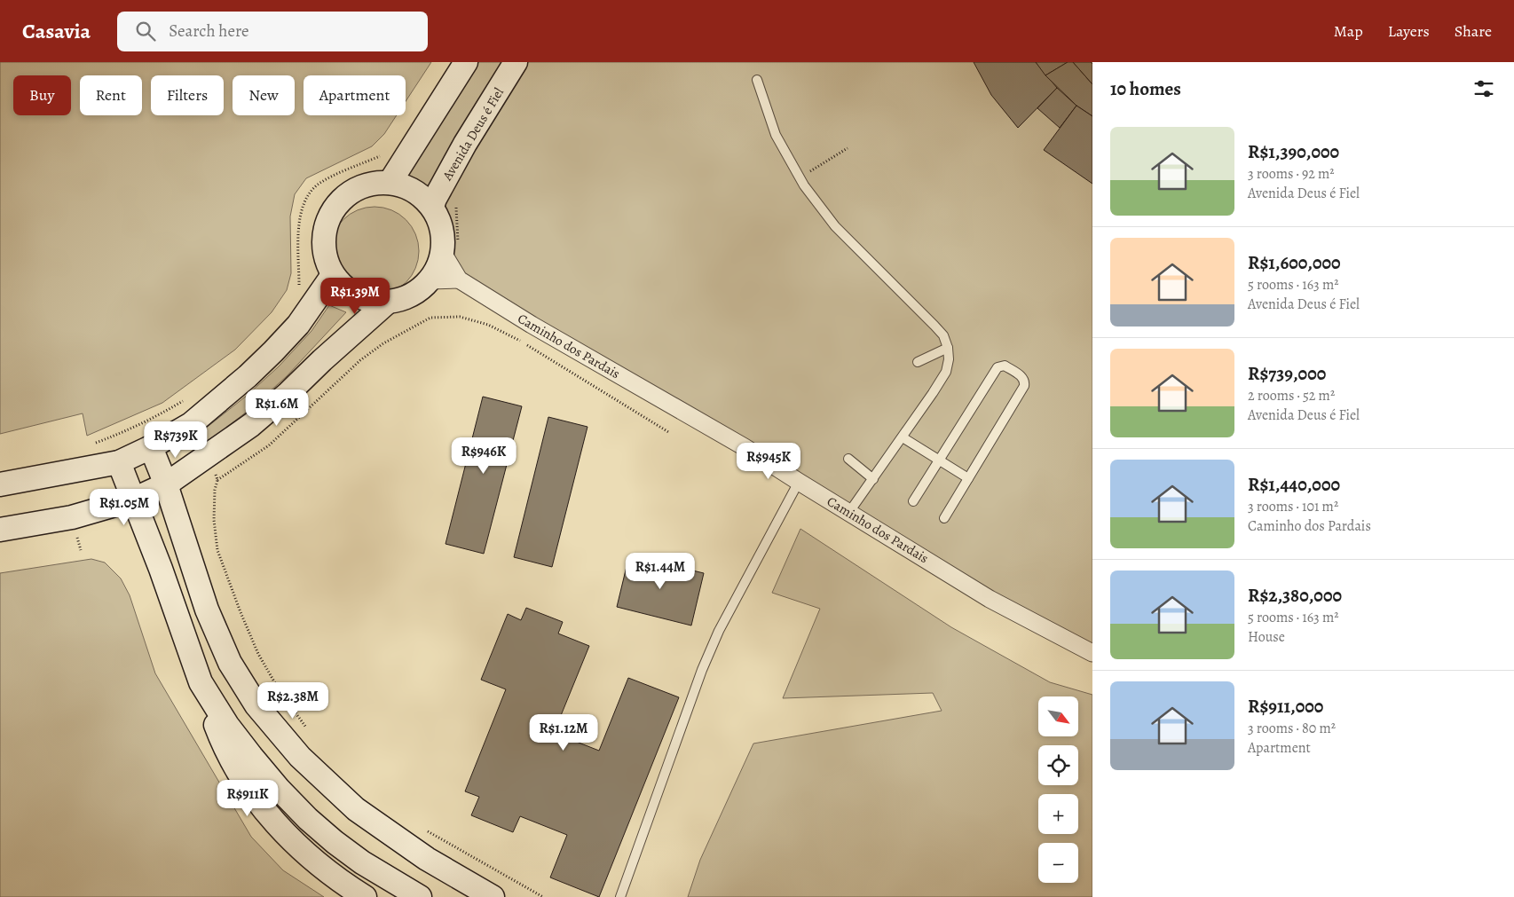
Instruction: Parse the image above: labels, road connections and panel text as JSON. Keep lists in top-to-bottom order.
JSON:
{
  "streets": {
    "main road": ["Avenida Deus é Fiel"],
    "street": ["Caminho dos Pardais"]
  },
  "crossings": [
    ["Avenida Deus é Fiel", "Caminho dos Pardais"]
  ],
  "north": "bottom right",
  "page": {
    "header": "Casavia",
    "search": "Search here",
    "nav": ["Map", "Layers", "Share"],
    "heading": "10 homes",
    "chip": [
      "Buy",
      "Rent",
      "Filters",
      "New",
      "Apartment"
    ],
    "list": [
      {
        "name": "R$1,390,000",
        "note": "3 rooms · 92 m² · Avenida Deus é Fiel"
      },
      {
        "name": "R$1,600,000",
        "note": "5 rooms · 163 m² · Avenida Deus é Fiel"
      },
      {
        "name": "R$739,000",
        "note": "2 rooms · 52 m² · Avenida Deus é Fiel"
      },
      {
        "name": "R$1,440,000",
        "note": "3 rooms · 101 m² · Caminho dos Pardais"
      },
      {
        "name": "R$2,380,000",
        "note": "5 rooms · 163 m² · House"
      },
      {
        "name": "R$911,000",
        "note": "3 rooms · 80 m² · Apartment"
      }
    ],
    "price": [
      "R$1.39M",
      "R$1.6M",
      "R$739K",
      "R$946K",
      "R$945K",
      "R$1.05M",
      "R$1.44M",
      "R$2.38M",
      "R$1.12M",
      "R$911K"
    ],
    "map_buttons": ["+", "−"]
  }
}
